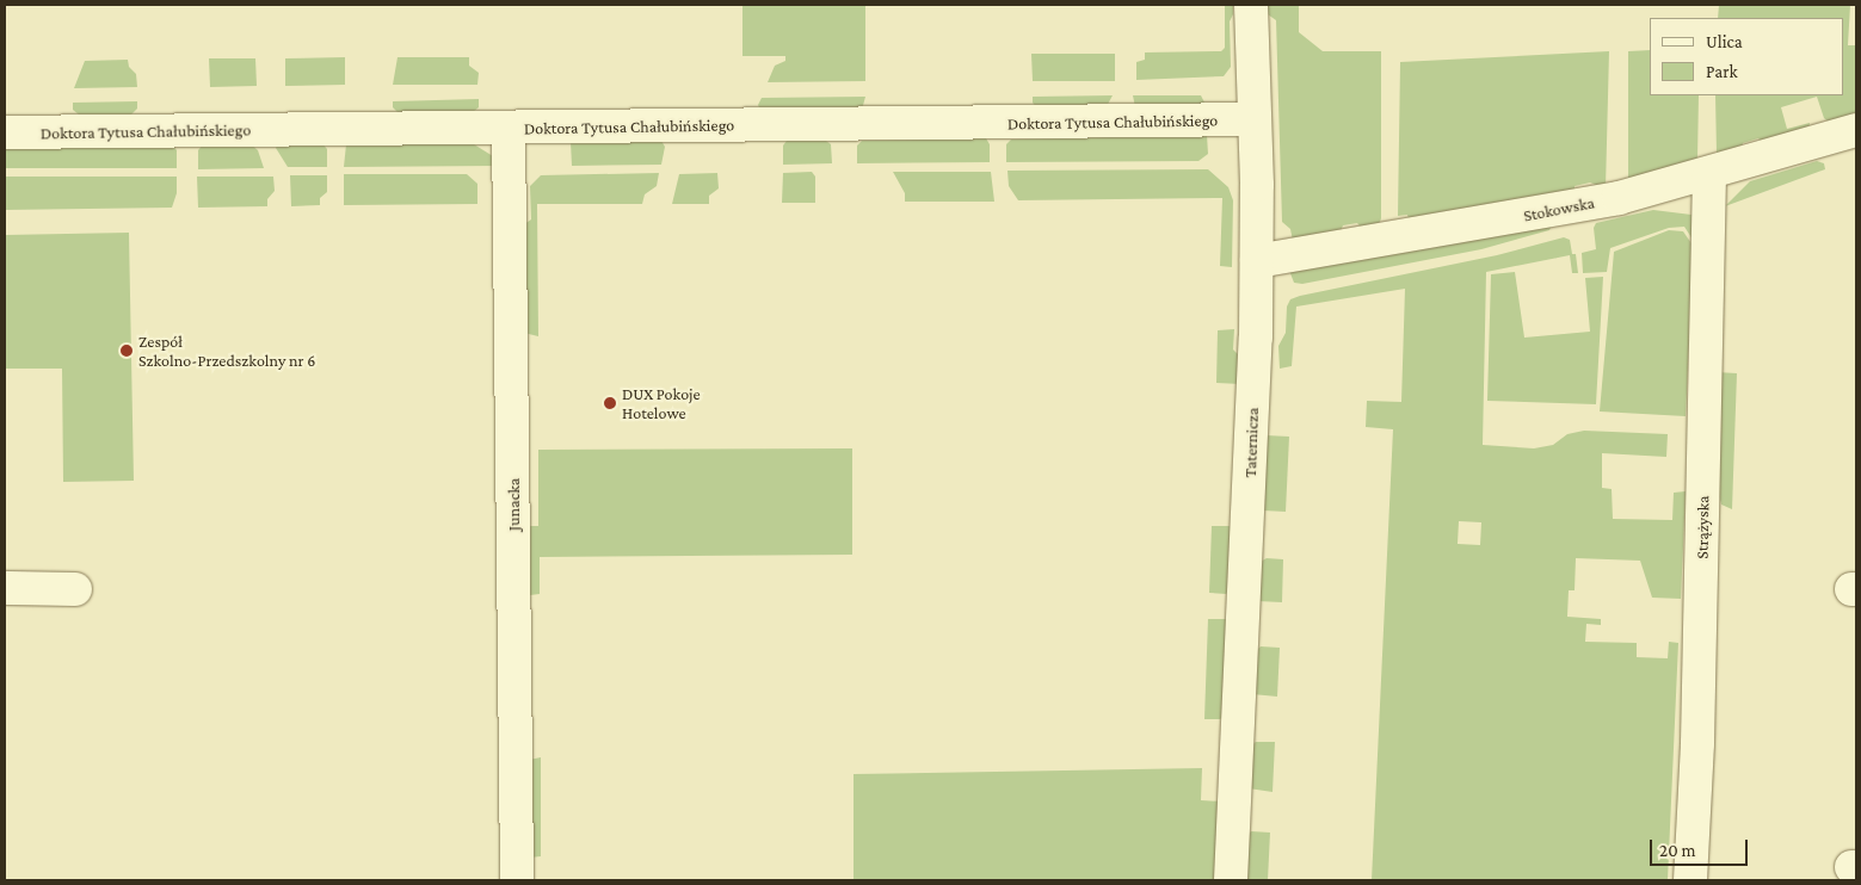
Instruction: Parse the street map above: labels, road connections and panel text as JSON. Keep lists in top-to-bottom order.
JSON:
{
  "streets": {
    "street": [
      "Doktora Tytusa Chałubińskiego",
      "Stokowska",
      "Taternicza",
      "Junacka",
      "Strążyska"
    ]
  },
  "crossings": [
    ["Doktora Tytusa Chałubińskiego", "Taternicza"],
    ["Doktora Tytusa Chałubińskiego", "Junacka"],
    ["Stokowska", "Taternicza"],
    ["Stokowska", "Strążyska"]
  ],
  "places": ["Zespół Szkolno-Przedszkolny nr 6", "DUX Pokoje Hotelowe"],
  "legend": ["Ulica", "Park"],
  "scale_bar": "20 m"
}
